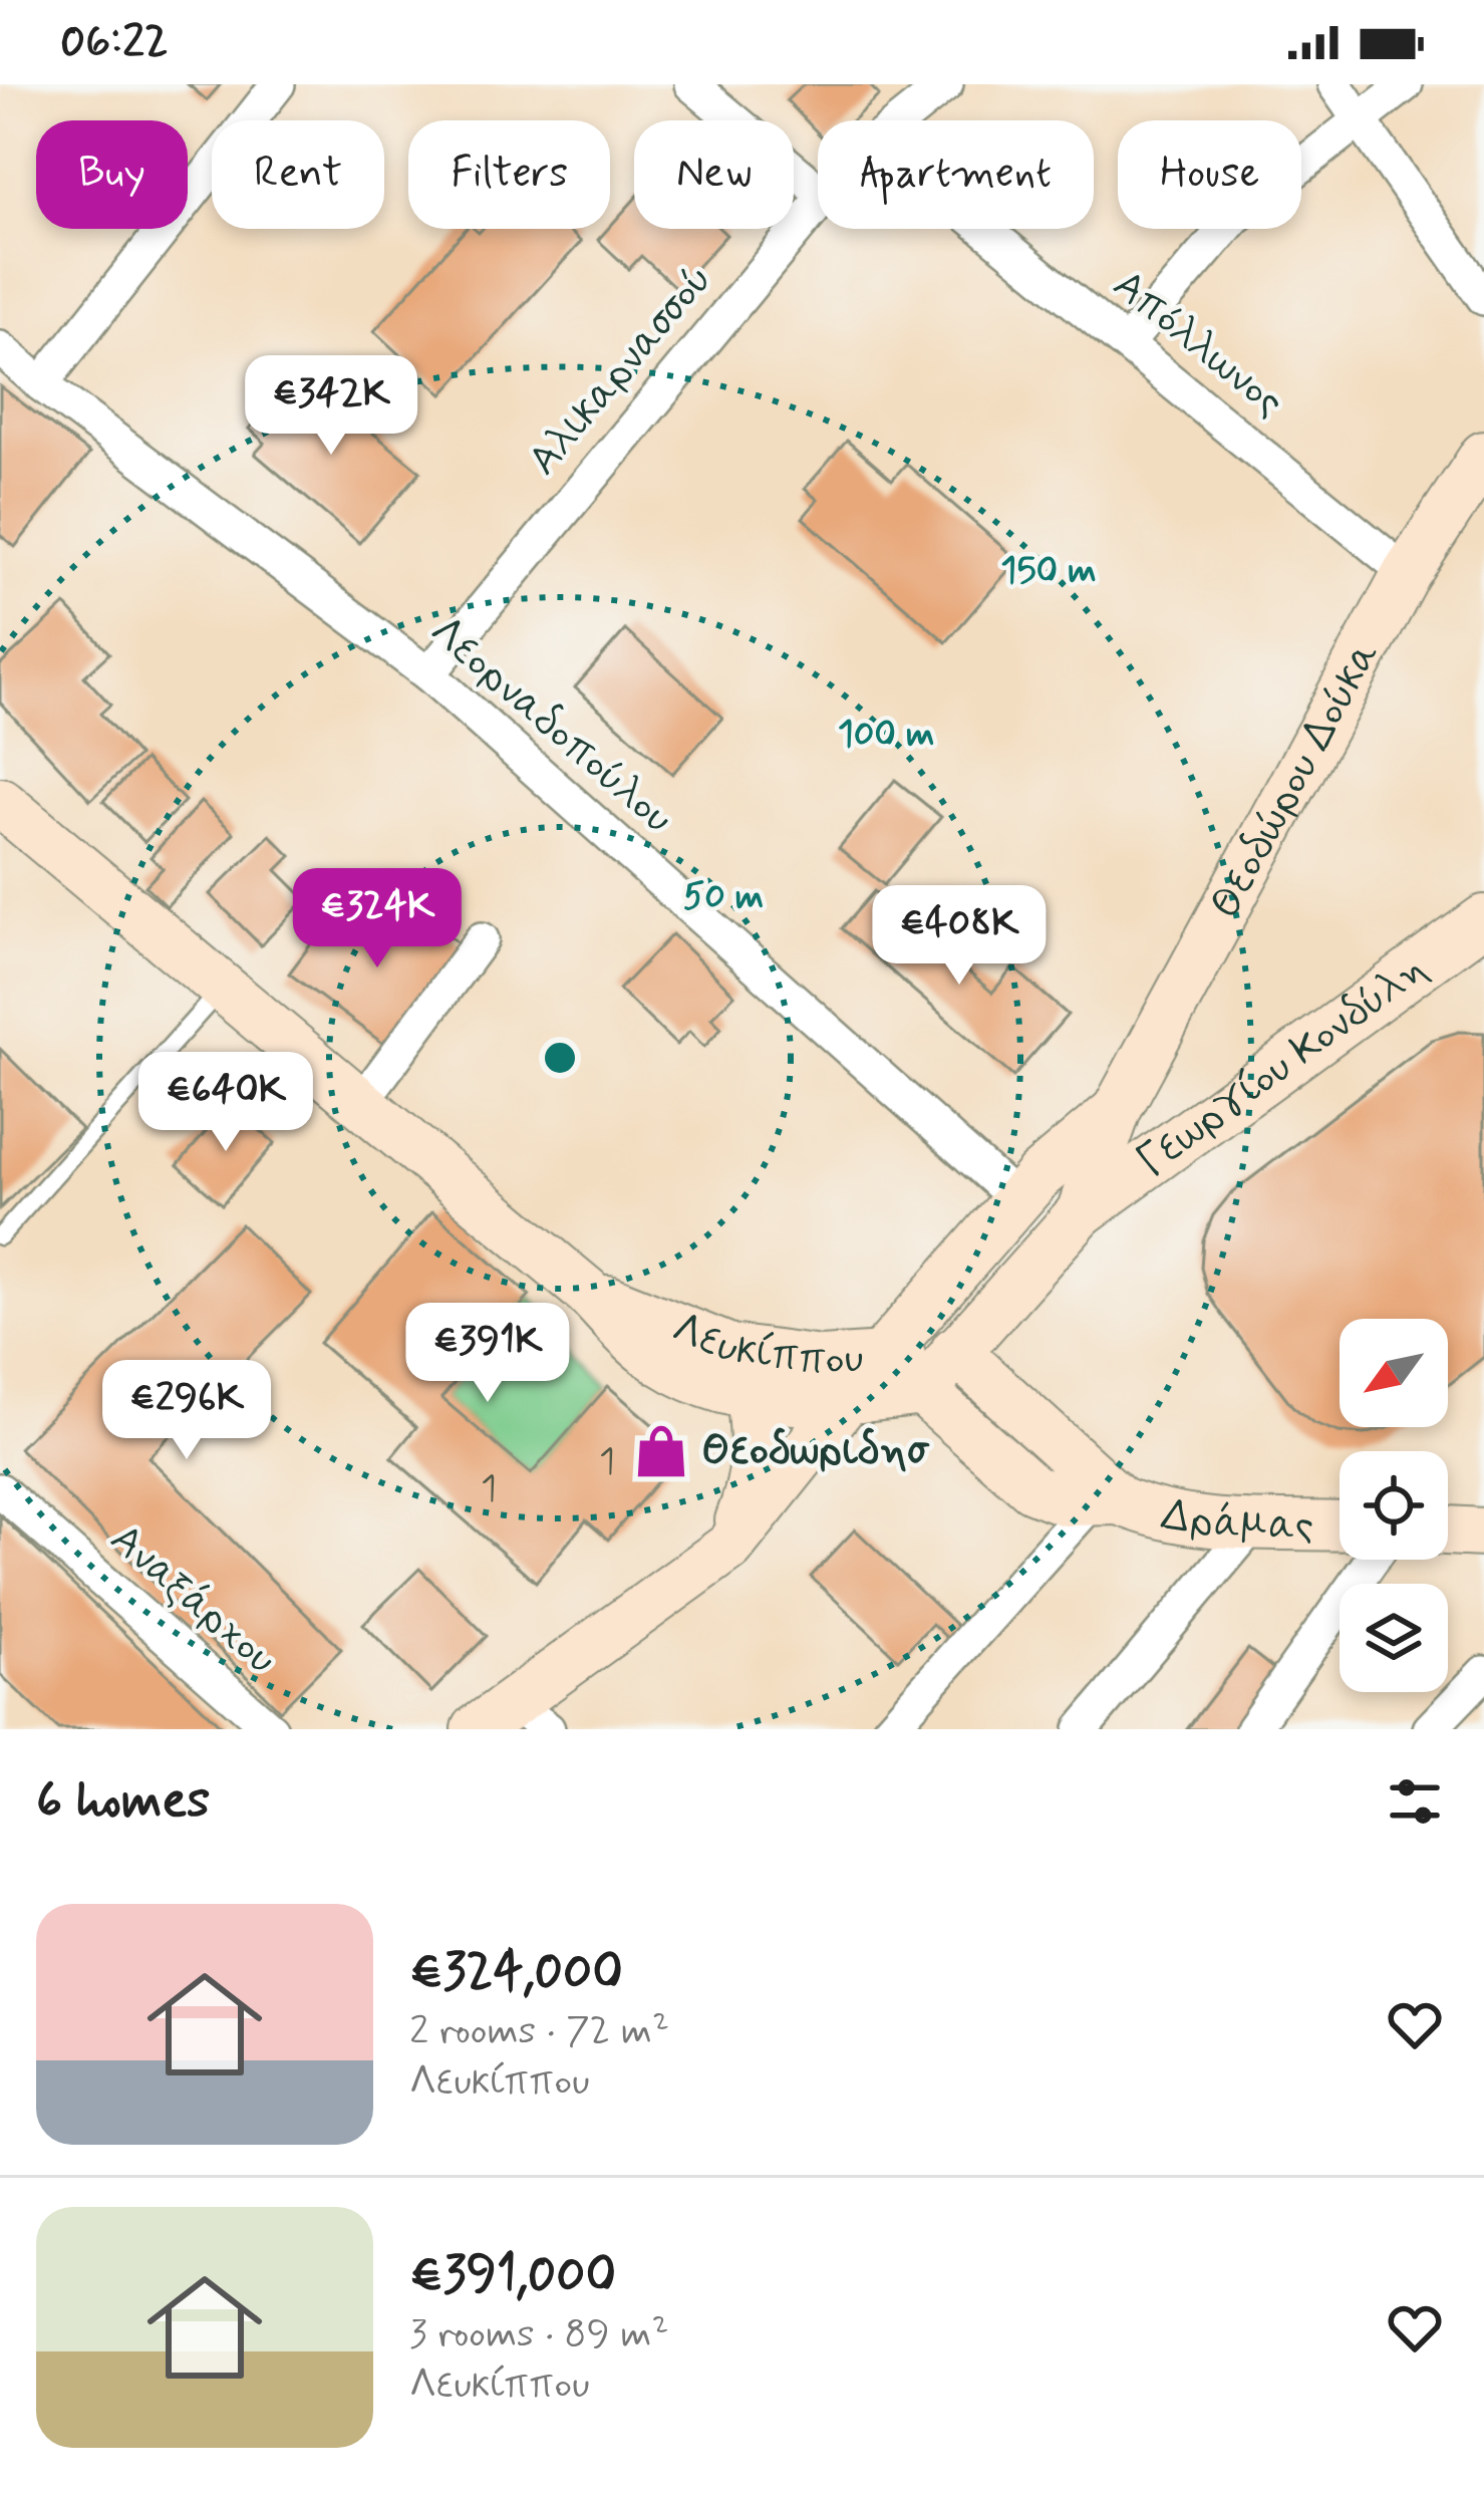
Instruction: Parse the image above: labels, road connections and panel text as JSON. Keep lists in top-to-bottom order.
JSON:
{
  "streets": {
    "main road": [
      "Θεοδώρου Δούκα",
      "Γεωργίου Κονδύλη",
      "Λευκίππου",
      "Δράμας"
    ],
    "street": [
      "Απόλλωνος",
      "Αλικαρνασσού",
      "Λεορναδοπούλου",
      "Αναξάρχου"
    ]
  },
  "crossings": [
    ["Απόλλωνος", "Θεοδώρου Δούκα"],
    ["Αλικαρνασσού", "Λεορναδοπούλου"],
    ["Λεορναδοπούλου", "Θεοδώρου Δούκα"],
    ["Θεοδώρου Δούκα", "Γεωργίου Κονδύλη"],
    ["Θεοδώρου Δούκα", "Λευκίππου"],
    ["Θεοδώρου Δούκα", "Δράμας"],
    ["Λευκίππου", "Δράμας"]
  ],
  "places": {
    "shop": ["Θεοδωριδησ"]
  },
  "house_numbers": ["1", "1"],
  "north": "bottom left",
  "page": {
    "status": "06:22",
    "chip": [
      "Buy",
      "Rent",
      "Filters",
      "New",
      "Apartment",
      "House"
    ],
    "price": [
      "€342K",
      "€324K",
      "€408K",
      "€640K",
      "€391K",
      "€296K"
    ],
    "heading": "6 homes",
    "list": [
      {
        "name": "€324,000",
        "note": "2 rooms · 72 m² · Λευκίππου"
      },
      {
        "name": "€391,000",
        "note": "3 rooms · 89 m² · Λευκίππου"
      }
    ]
  },
  "rings": ["150 m", "100 m", "50 m"]
}
